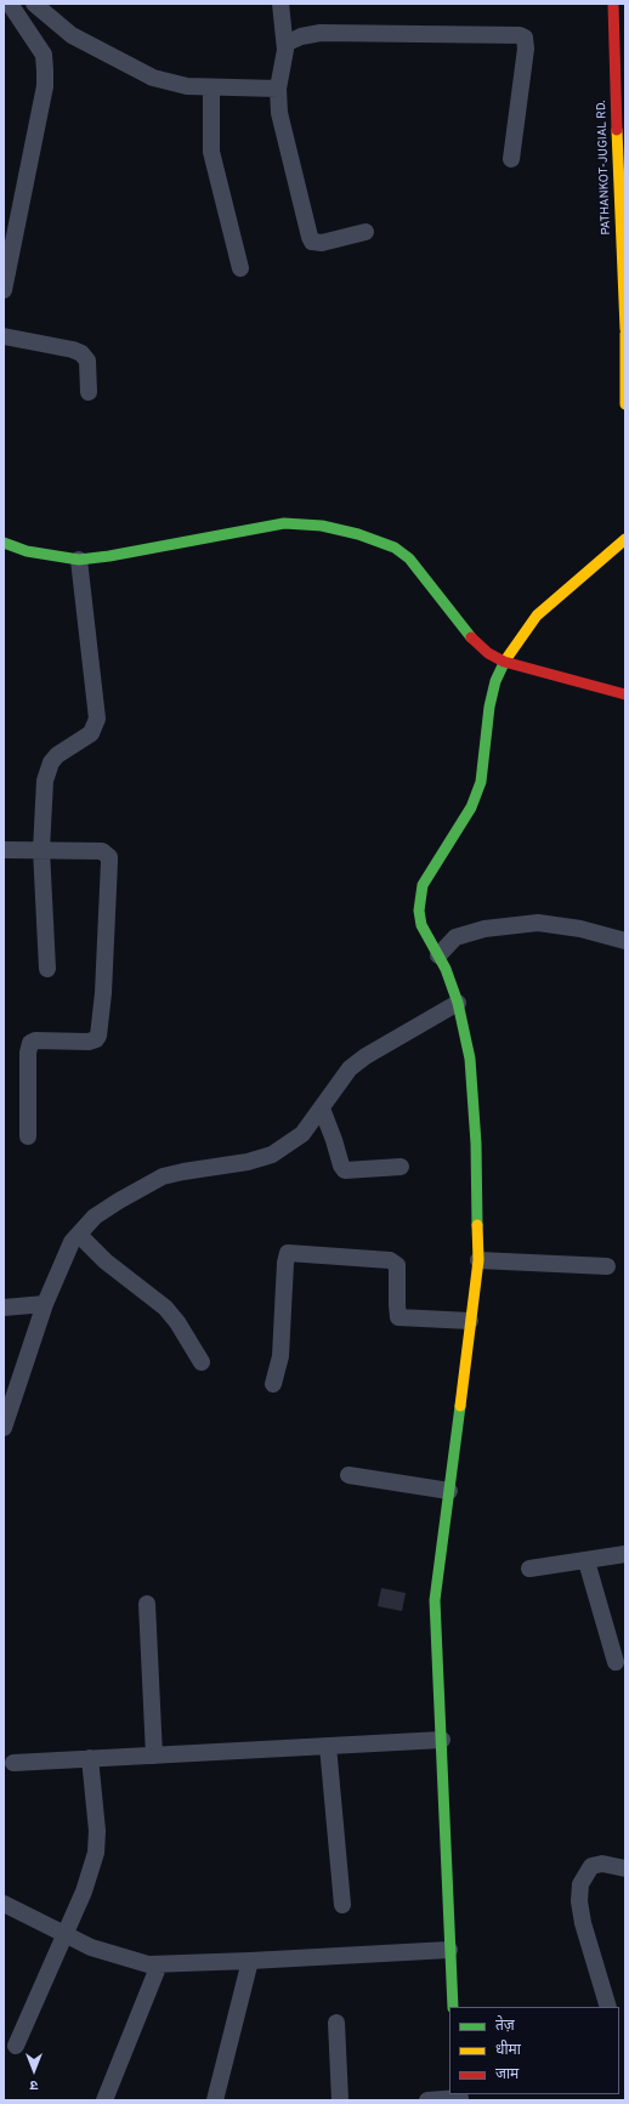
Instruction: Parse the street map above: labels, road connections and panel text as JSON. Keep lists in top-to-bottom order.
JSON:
{
  "streets": {
    "street": ["PATHANKOT-JUGIAL RD."]
  },
  "legend": ["तेज़", "धीमा", "जाम"],
  "north": "bottom"
}
